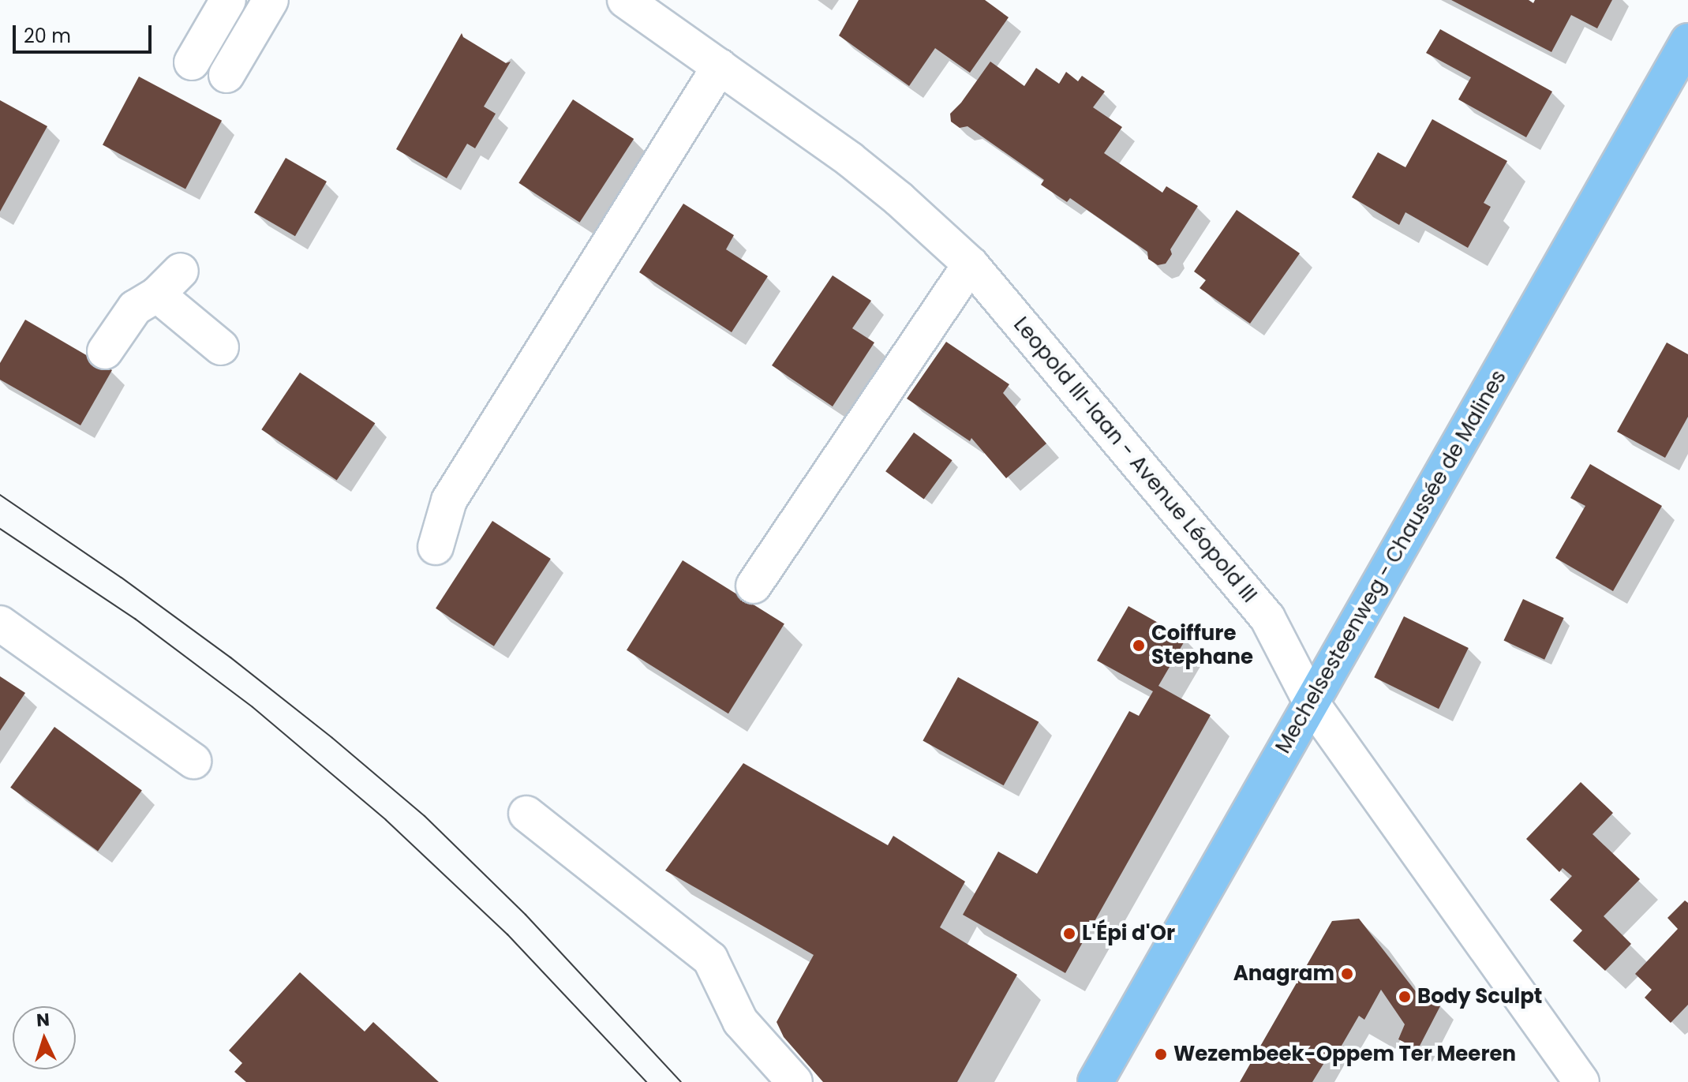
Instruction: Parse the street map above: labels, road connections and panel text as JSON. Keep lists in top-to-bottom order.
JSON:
{
  "streets": {
    "main road": ["Mechelsesteenweg - Chaussée de Malines"],
    "street": ["Leopold III-laan - Avenue Léopold III"]
  },
  "crossings": [
    ["Leopold III-laan - Avenue Léopold III", "Mechelsesteenweg - Chaussée de Malines"]
  ],
  "places": [
    "Coiffure Stephane",
    "L'Épi d'Or",
    "Anagram",
    "Body Sculpt",
    "Wezembeek-Oppem Ter Meeren"
  ],
  "scale_bar": "20 m",
  "north": "top"
}
